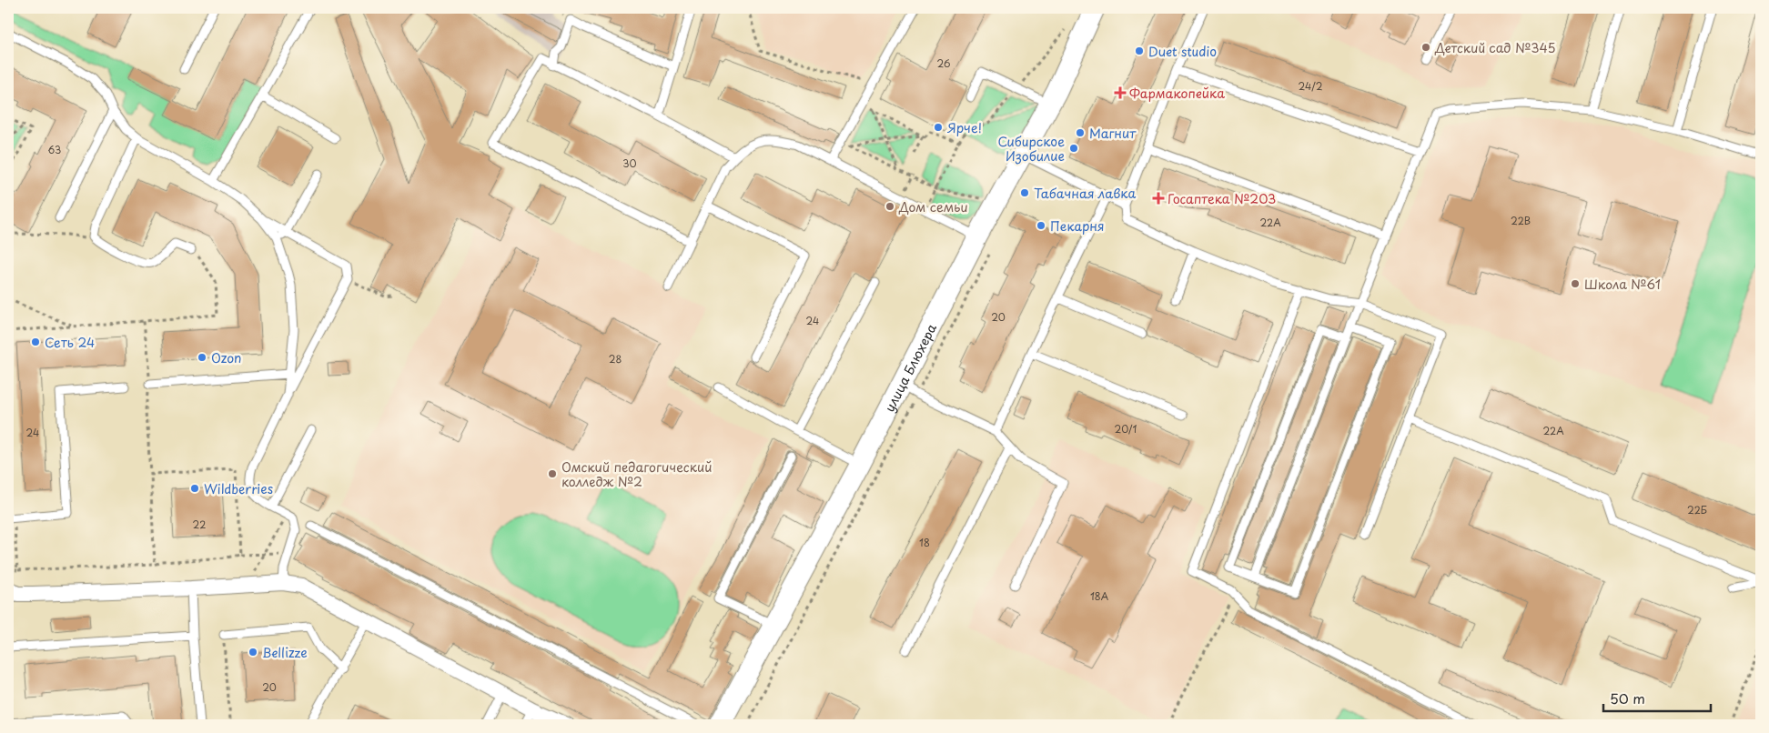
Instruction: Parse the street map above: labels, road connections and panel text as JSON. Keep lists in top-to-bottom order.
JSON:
{
  "streets": {
    "street": ["улица Блюхера"]
  },
  "places": {
    "other": [
      "Детский сад №345",
      "Duet studio",
      "Ярче!",
      "Магнит",
      "Сибирское Изобилие",
      "Табачная лавка",
      "Дом семьи",
      "Пекарня",
      "Школа №61",
      "Сеть 24",
      "Ozon",
      "Омский педагогический колледж №2",
      "Wildberries",
      "Bellizze"
    ],
    "health": ["Фармакопейка", "Госаптека №203"]
  },
  "house_numbers": [
    "26",
    "24/2",
    "63",
    "30",
    "22В",
    "22А",
    "20",
    "24",
    "28",
    "20/1",
    "22А",
    "24",
    "22Б",
    "22",
    "18",
    "18А",
    "20"
  ],
  "scale_bar": "50 m"
}
